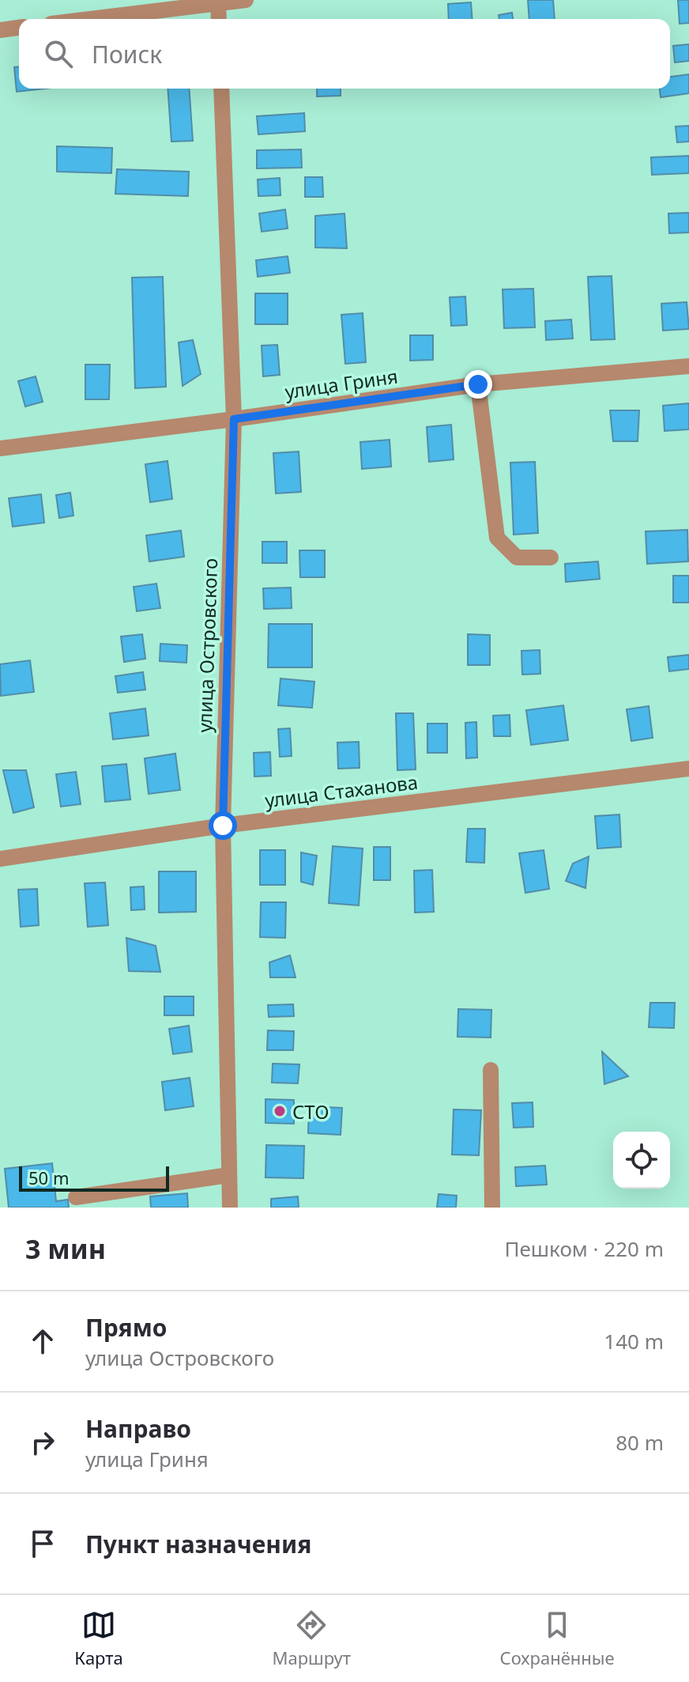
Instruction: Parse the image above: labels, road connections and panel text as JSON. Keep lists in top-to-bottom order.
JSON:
{
  "streets": {
    "street": ["улица Гриня", "улица Островского", "улица Стаханова"]
  },
  "crossings": [
    ["улица Гриня", "улица Островского"],
    ["улица Островского", "улица Стаханова"]
  ],
  "places": ["СТО"],
  "scale_bar": "50 m",
  "page": {
    "search": "Поиск",
    "scale": "50 m",
    "heading": ["3 мин", "Пешком · 220 m"],
    "list": [
      ["Прямо", "улица Островского", "140 m"],
      ["Направо", "улица Гриня", "80 m"],
      "Пункт назначения"
    ],
    "nav": ["Карта", "Маршрут", "Сохранённые"]
  }
}
